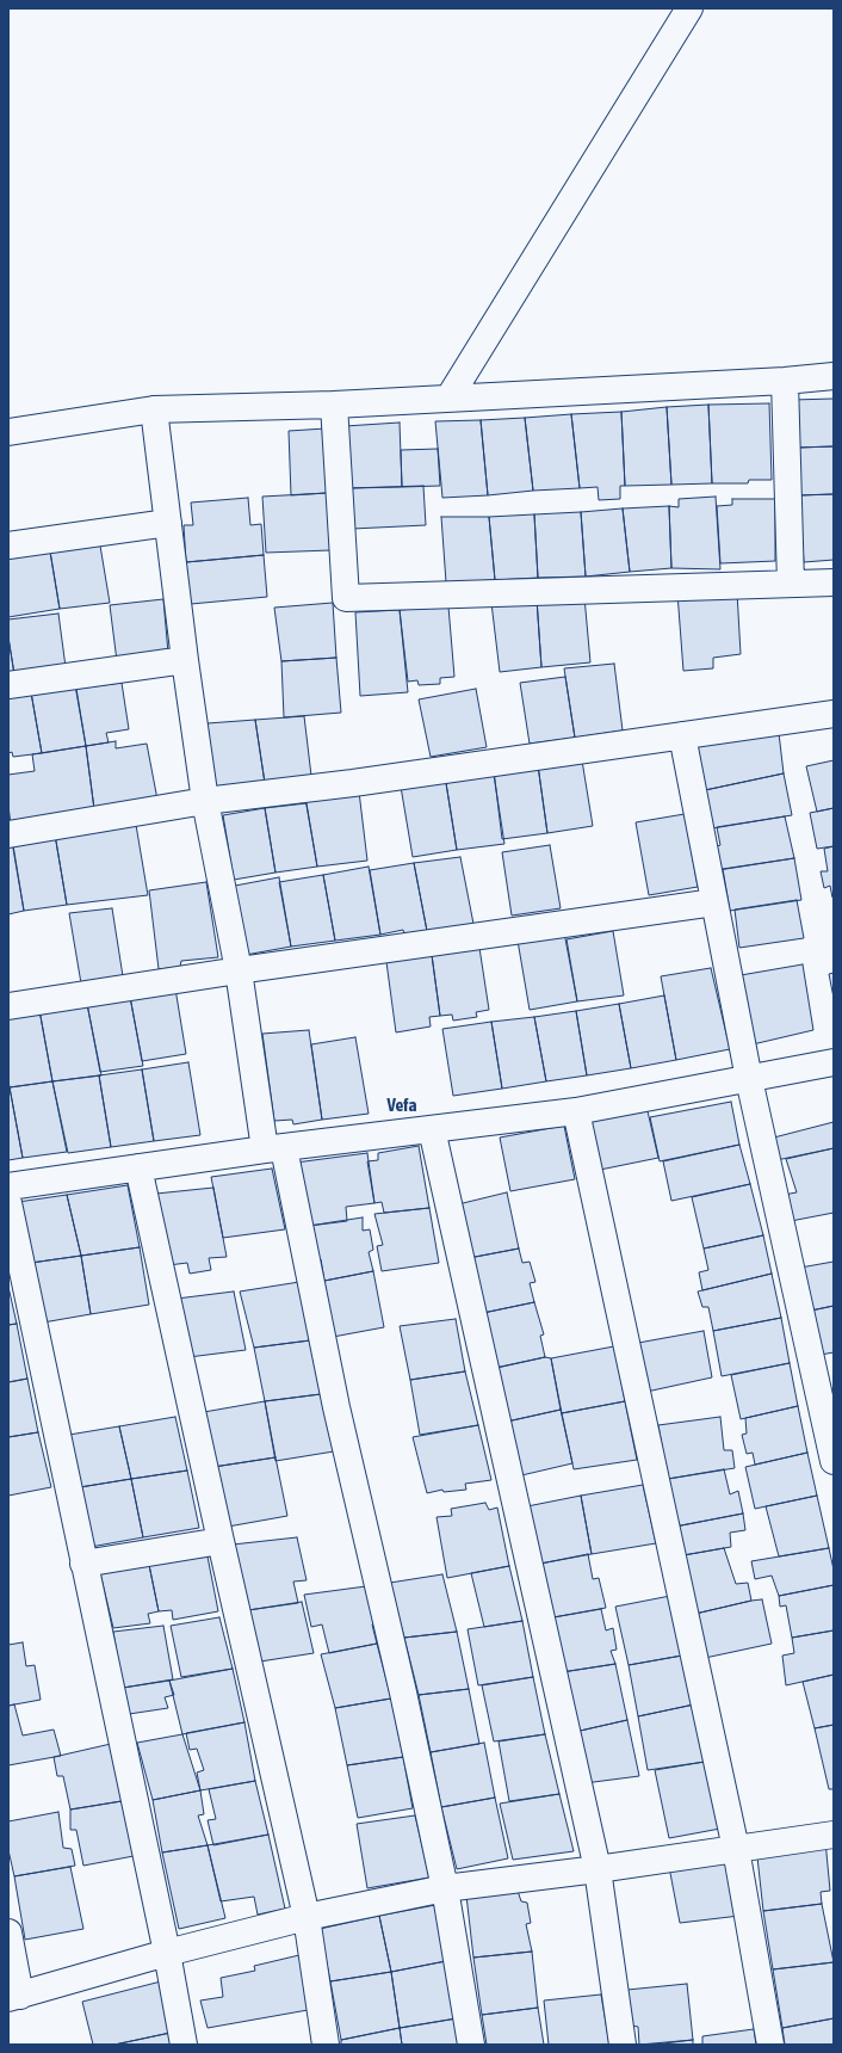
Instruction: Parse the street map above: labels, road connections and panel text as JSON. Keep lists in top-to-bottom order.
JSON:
{
  "districts": ["Vefa"]
}
